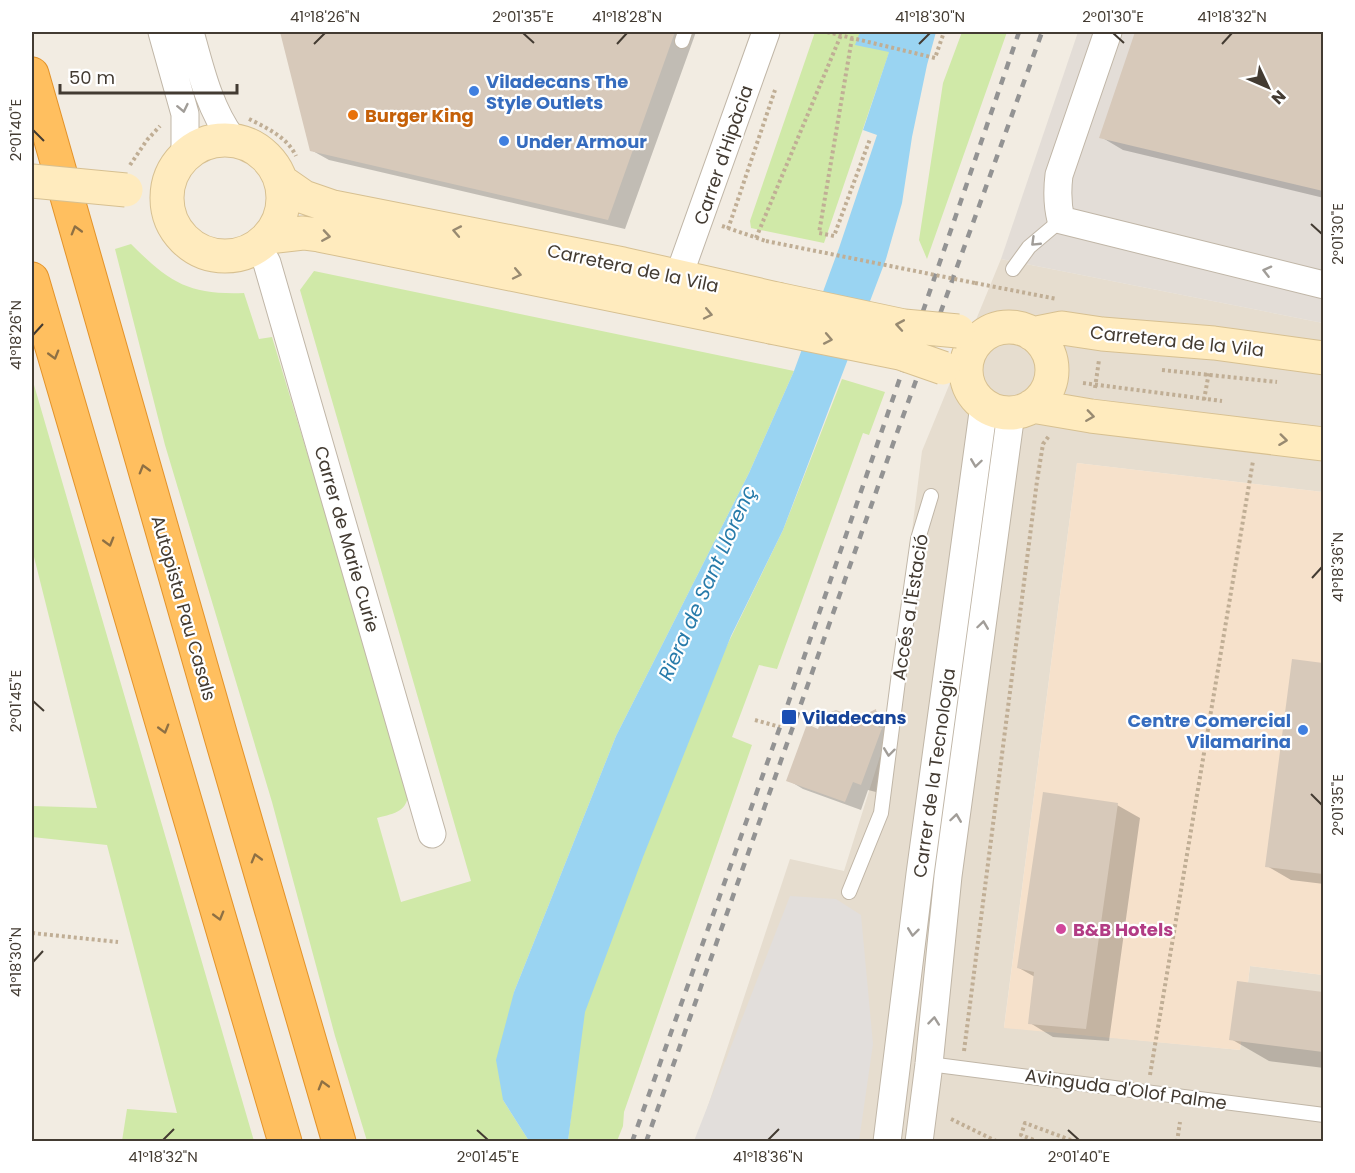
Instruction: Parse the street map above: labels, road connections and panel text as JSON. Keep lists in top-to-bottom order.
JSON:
{
  "streets": {
    "highway": ["Autopista Pau Casals"],
    "street": [
      "Carrer d'Hipàcia",
      "Carretera de la Vila",
      "Carrer de Marie Curie",
      "Carrer de la Tecnologia"
    ],
    "lane": ["Accés a l'Estació", "Avinguda d'Olof Palme"]
  },
  "crossings": [
    ["Carrer d'Hipàcia", "Carretera de la Vila"],
    ["Carretera de la Vila", "Carrer de Marie Curie"],
    ["Carretera de la Vila", "Carrer de la Tecnologia"],
    ["Carrer de la Tecnologia", "Avinguda d'Olof Palme"]
  ],
  "one_way": ["Accés a l'Estació"],
  "water": ["Riera de Sant Llorenç"],
  "places": {
    "other": [
      "Viladecans The Style Outlets",
      "Burger King",
      "Under Armour",
      "Centre Comercial Vilamarina",
      "B&B Hotels"
    ],
    "transit": ["Viladecans"]
  },
  "scale_bar": "50 m",
  "north": "bottom right",
  "coordinates": [
    "41°18'26\"N",
    "2°01'35\"E",
    "41°18'28\"N",
    "41°18'30\"N",
    "2°01'30\"E",
    "41°18'32\"N",
    "2°01'40\"E",
    "41°18'36\"N",
    "2°01'45\"E"
  ]
}
